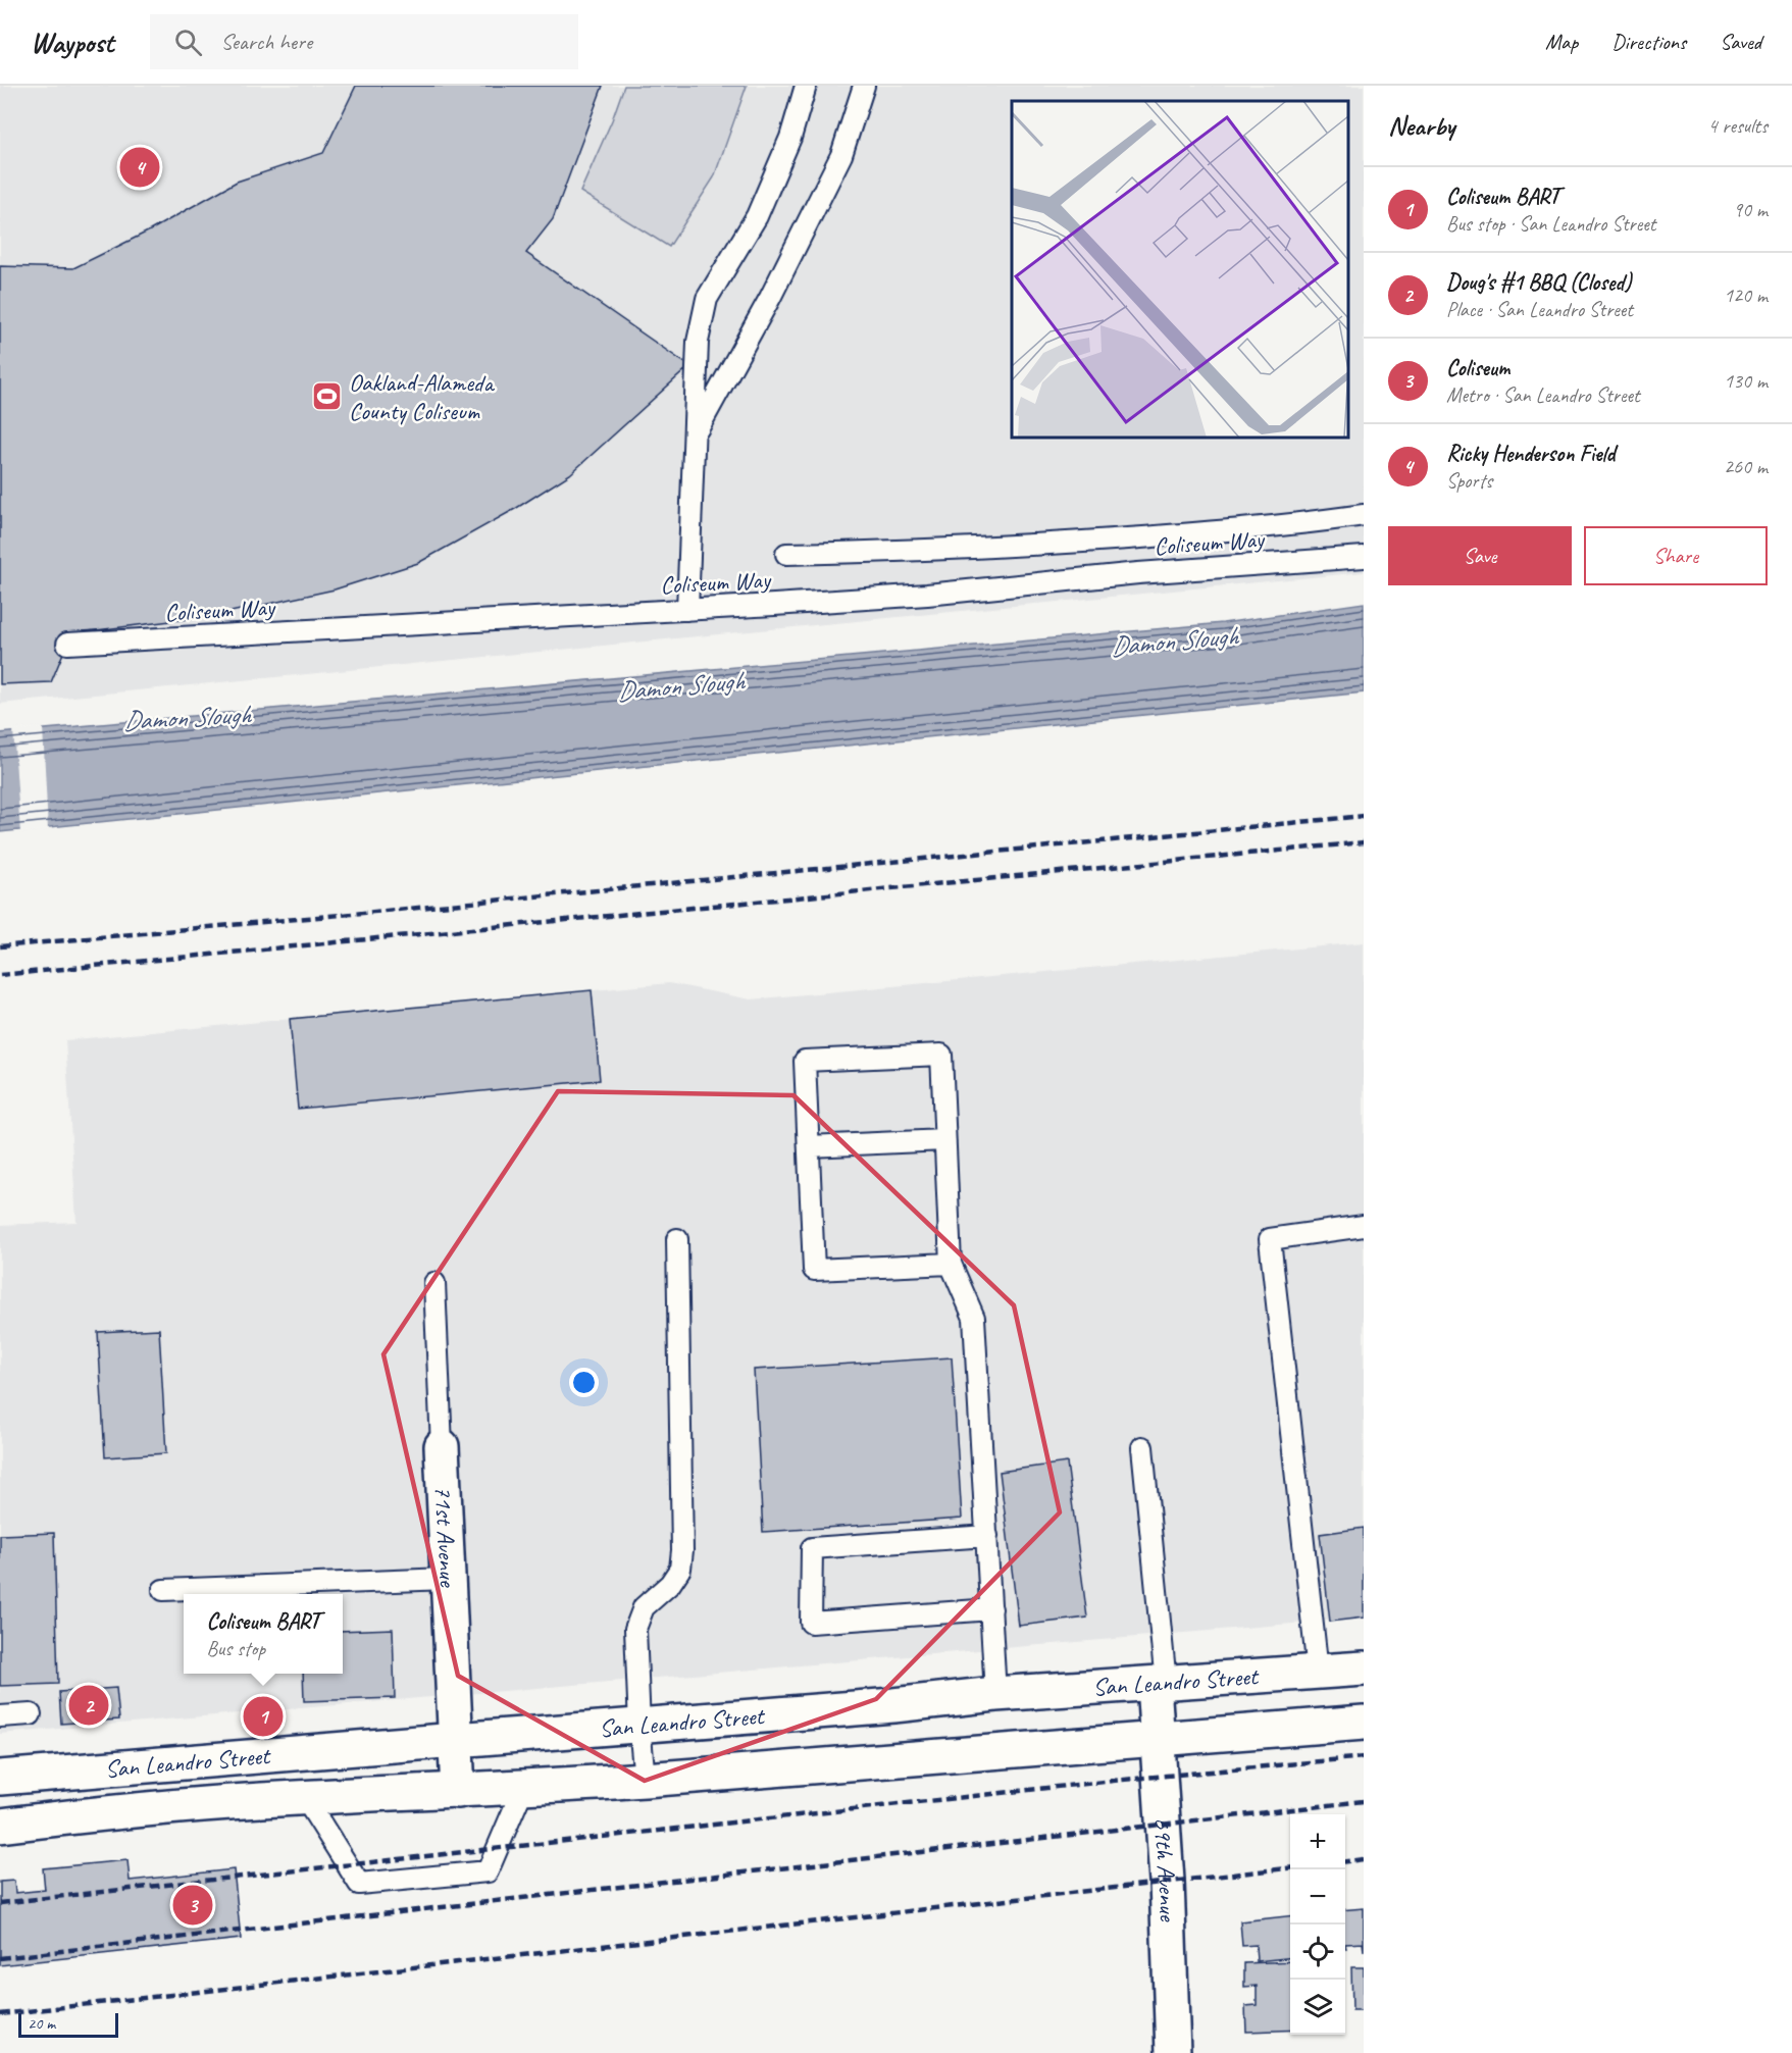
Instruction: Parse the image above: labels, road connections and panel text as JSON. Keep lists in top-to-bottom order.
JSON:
{
  "streets": {
    "main road": ["71st Avenue", "San Leandro Street", "69th Avenue"],
    "lane": ["Coliseum Way"]
  },
  "crossings": [
    ["71st Avenue", "San Leandro Street"],
    ["San Leandro Street", "69th Avenue"]
  ],
  "water": ["Damon Slough"],
  "places": {
    "sports": ["Oakland-Alameda County Coliseum"]
  },
  "scale_bar": "20 m",
  "page": {
    "header": "Waypost",
    "search": "Search here",
    "nav": ["Map", "Directions", "Saved"],
    "heading": ["Nearby", "4 results"],
    "pins": [
      "4",
      "2",
      "1",
      "3"
    ],
    "list": [
      {
        "mark": "1",
        "name": "Coliseum BART",
        "note": "Bus stop · San Leandro Street",
        "value": "90 m"
      },
      {
        "mark": "2",
        "name": "Doug's #1 BBQ (Closed)",
        "note": "Place · San Leandro Street",
        "value": "120 m"
      },
      {
        "mark": "3",
        "name": "Coliseum",
        "note": "Metro · San Leandro Street",
        "value": "130 m"
      },
      {
        "mark": "4",
        "name": "Ricky Henderson Field",
        "note": "Sports",
        "value": "260 m"
      }
    ],
    "buttons": ["Save", "Share"],
    "popup": ["Coliseum BART", "Bus stop"],
    "map_buttons": ["+", "−"],
    "scale": "20 m"
  }
}
